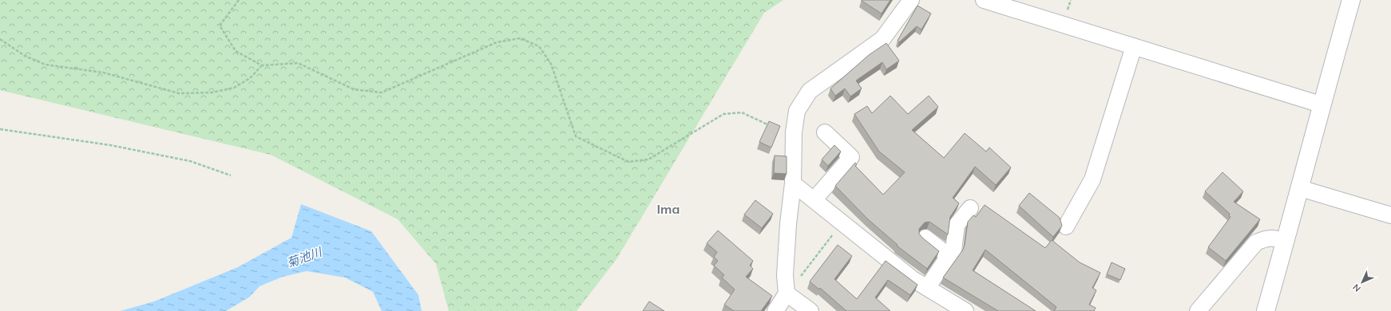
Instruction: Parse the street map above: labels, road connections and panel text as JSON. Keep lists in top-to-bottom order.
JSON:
{
  "districts": ["Ima"],
  "water": ["菊池川"],
  "north": "bottom left"
}
